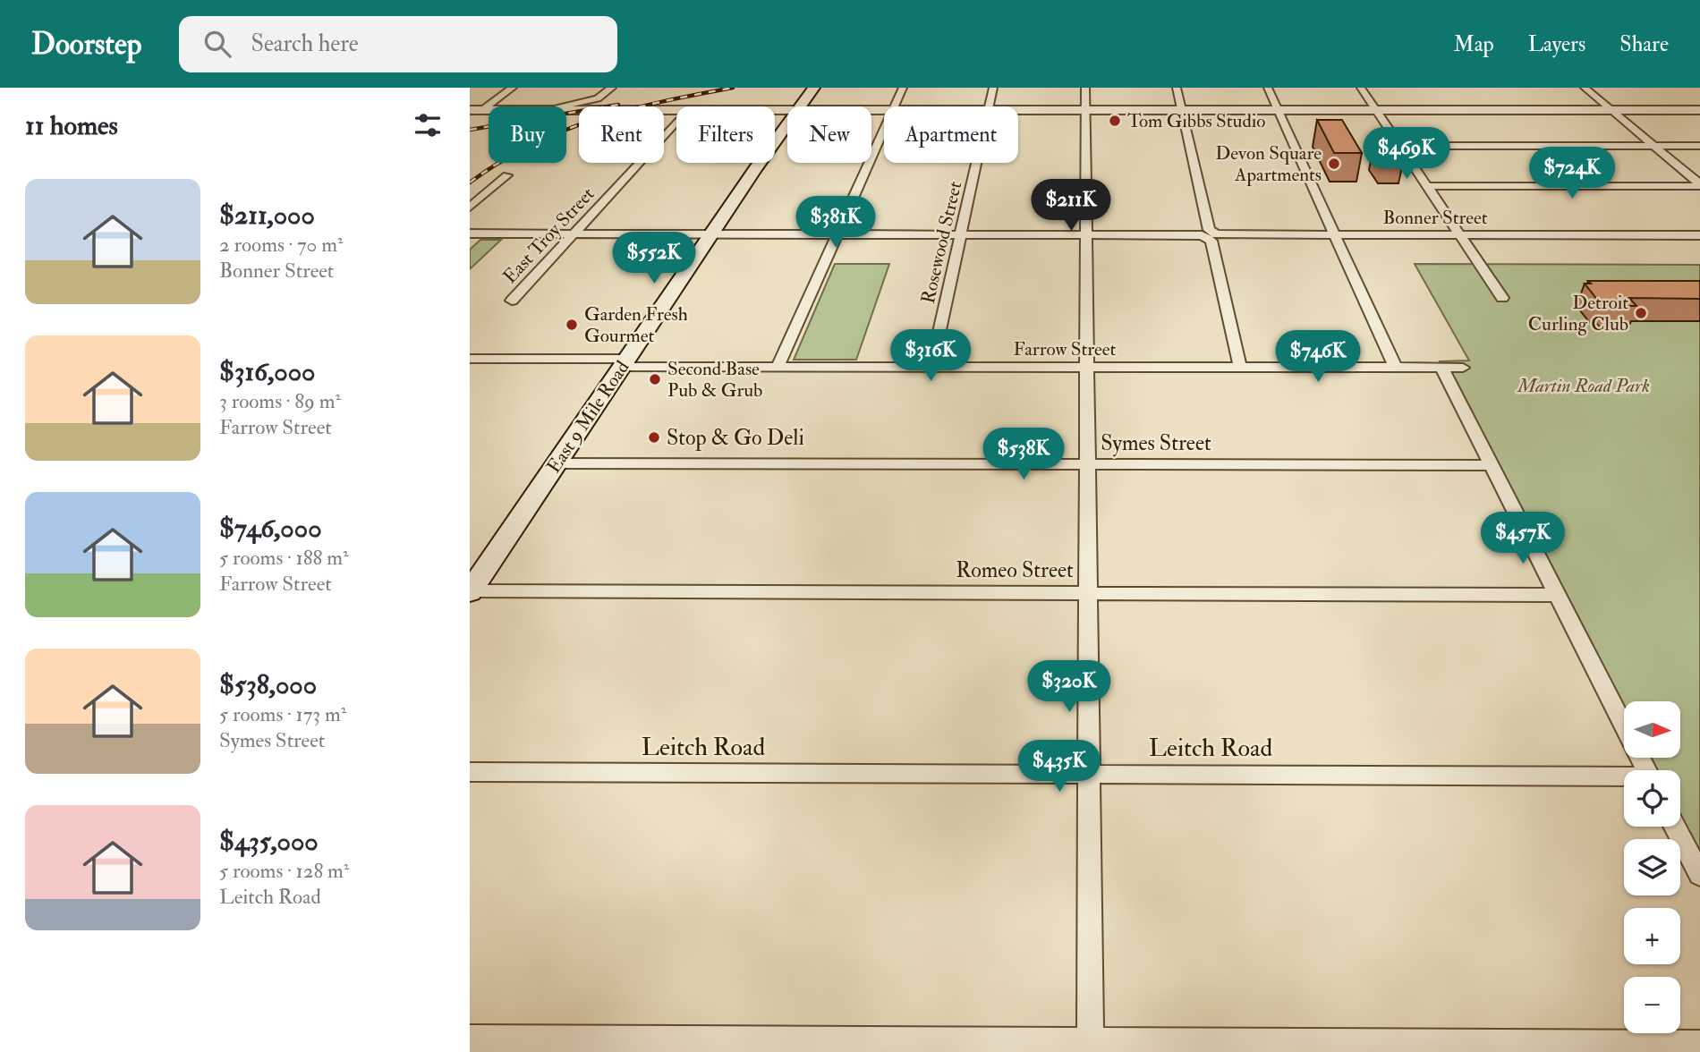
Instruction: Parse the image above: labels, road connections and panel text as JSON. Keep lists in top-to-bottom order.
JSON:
{
  "streets": {
    "main road": ["East 9 Mile Road"],
    "street": [
      "Bonner Street",
      "East Troy Street",
      "Rosewood Street",
      "Farrow Street",
      "Symes Street",
      "Romeo Street",
      "Leitch Road"
    ]
  },
  "crossings": [
    ["Bonner Street", "East Troy Street"],
    ["Bonner Street", "Rosewood Street"],
    ["Bonner Street", "East 9 Mile Road"],
    ["Rosewood Street", "Farrow Street"],
    ["Farrow Street", "East 9 Mile Road"],
    ["East 9 Mile Road", "Symes Street"],
    ["East 9 Mile Road", "Romeo Street"]
  ],
  "parks": ["Martin Road Park"],
  "places": [
    "Tom Gibbs Studio",
    "Devon Square Apartments",
    "Detroit Curling Club",
    "Garden Fresh Gourmet",
    "Second Base Pub & Grub",
    "Stop & Go Deli"
  ],
  "north": "right",
  "page": {
    "header": "Doorstep",
    "search": "Search here",
    "nav": ["Map", "Layers", "Share"],
    "heading": "11 homes",
    "chip": [
      "Buy",
      "Rent",
      "Filters",
      "New",
      "Apartment"
    ],
    "price": [
      "$469K",
      "$724K",
      "$211K",
      "$381K",
      "$552K",
      "$316K",
      "$746K",
      "$538K",
      "$457K",
      "$320K",
      "$435K"
    ],
    "list": [
      {
        "name": "$211,000",
        "note": "2 rooms · 70 m² · Bonner Street"
      },
      {
        "name": "$316,000",
        "note": "3 rooms · 89 m² · Farrow Street"
      },
      {
        "name": "$746,000",
        "note": "5 rooms · 188 m² · Farrow Street"
      },
      {
        "name": "$538,000",
        "note": "5 rooms · 173 m² · Symes Street"
      },
      {
        "name": "$435,000",
        "note": "5 rooms · 128 m² · Leitch Road"
      }
    ],
    "map_buttons": ["+", "−"]
  }
}
